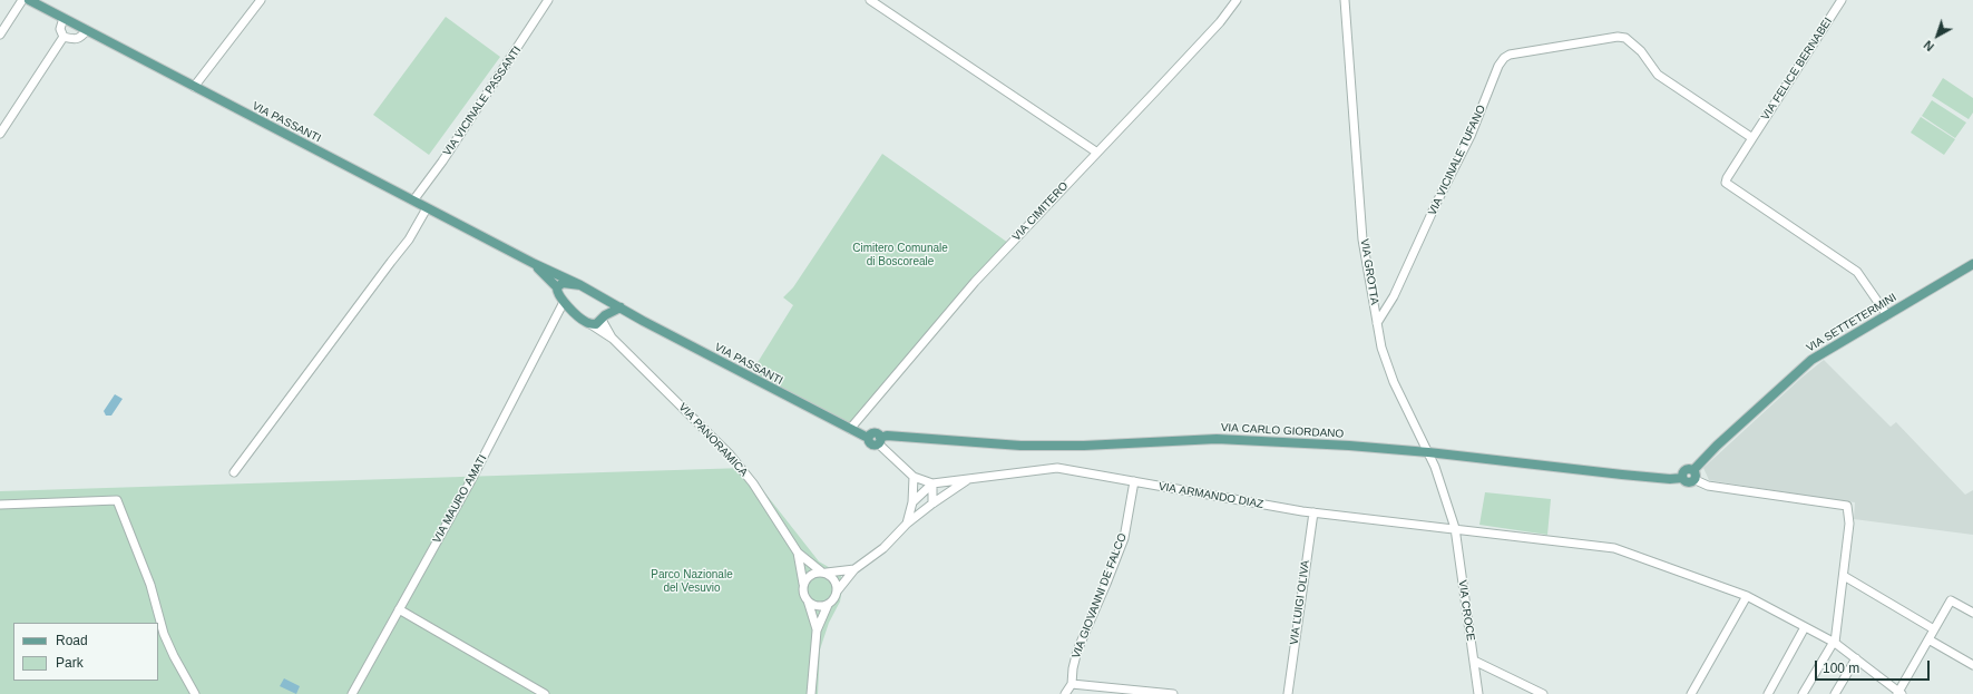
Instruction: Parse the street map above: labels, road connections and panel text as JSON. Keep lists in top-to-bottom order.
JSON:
{
  "streets": {
    "main road": ["VIA PASSANTI", "VIA SETTETERMINI", "VIA CARLO GIORDANO"],
    "street": [
      "VIA FELICE BERNABEI",
      "VIA VICINALE PASSANTI",
      "VIA VICINALE TUFANO",
      "VIA CIMITERO",
      "VIA GROTTA",
      "VIA PANORAMICA",
      "VIA ARMANDO DIAZ",
      "VIA MAURO AMATI",
      "VIA GIOVANNI DE FALCO",
      "VIA LUIGI OLIVA",
      "VIA CROCE"
    ]
  },
  "crossings": [
    ["VIA FELICE BERNABEI", "VIA VICINALE TUFANO"],
    ["VIA VICINALE PASSANTI", "VIA PASSANTI"],
    ["VIA PASSANTI", "VIA CIMITERO"],
    ["VIA PASSANTI", "VIA CARLO GIORDANO"],
    ["VIA PASSANTI", "VIA PANORAMICA"],
    ["VIA PASSANTI", "VIA MAURO AMATI"],
    ["VIA VICINALE TUFANO", "VIA GROTTA"],
    ["VIA GROTTA", "VIA CARLO GIORDANO"],
    ["VIA GROTTA", "VIA ARMANDO DIAZ"],
    ["VIA GROTTA", "VIA CROCE"],
    ["VIA SETTETERMINI", "VIA CARLO GIORDANO"],
    ["VIA PANORAMICA", "VIA ARMANDO DIAZ"],
    ["VIA ARMANDO DIAZ", "VIA GIOVANNI DE FALCO"],
    ["VIA ARMANDO DIAZ", "VIA LUIGI OLIVA"],
    ["VIA ARMANDO DIAZ", "VIA CROCE"]
  ],
  "parks": ["Cimitero Comunale di Boscoreale", "Parco Nazionale del Vesuvio"],
  "legend": ["Road", "Park"],
  "scale_bar": "100 m",
  "north": "bottom left"
}
